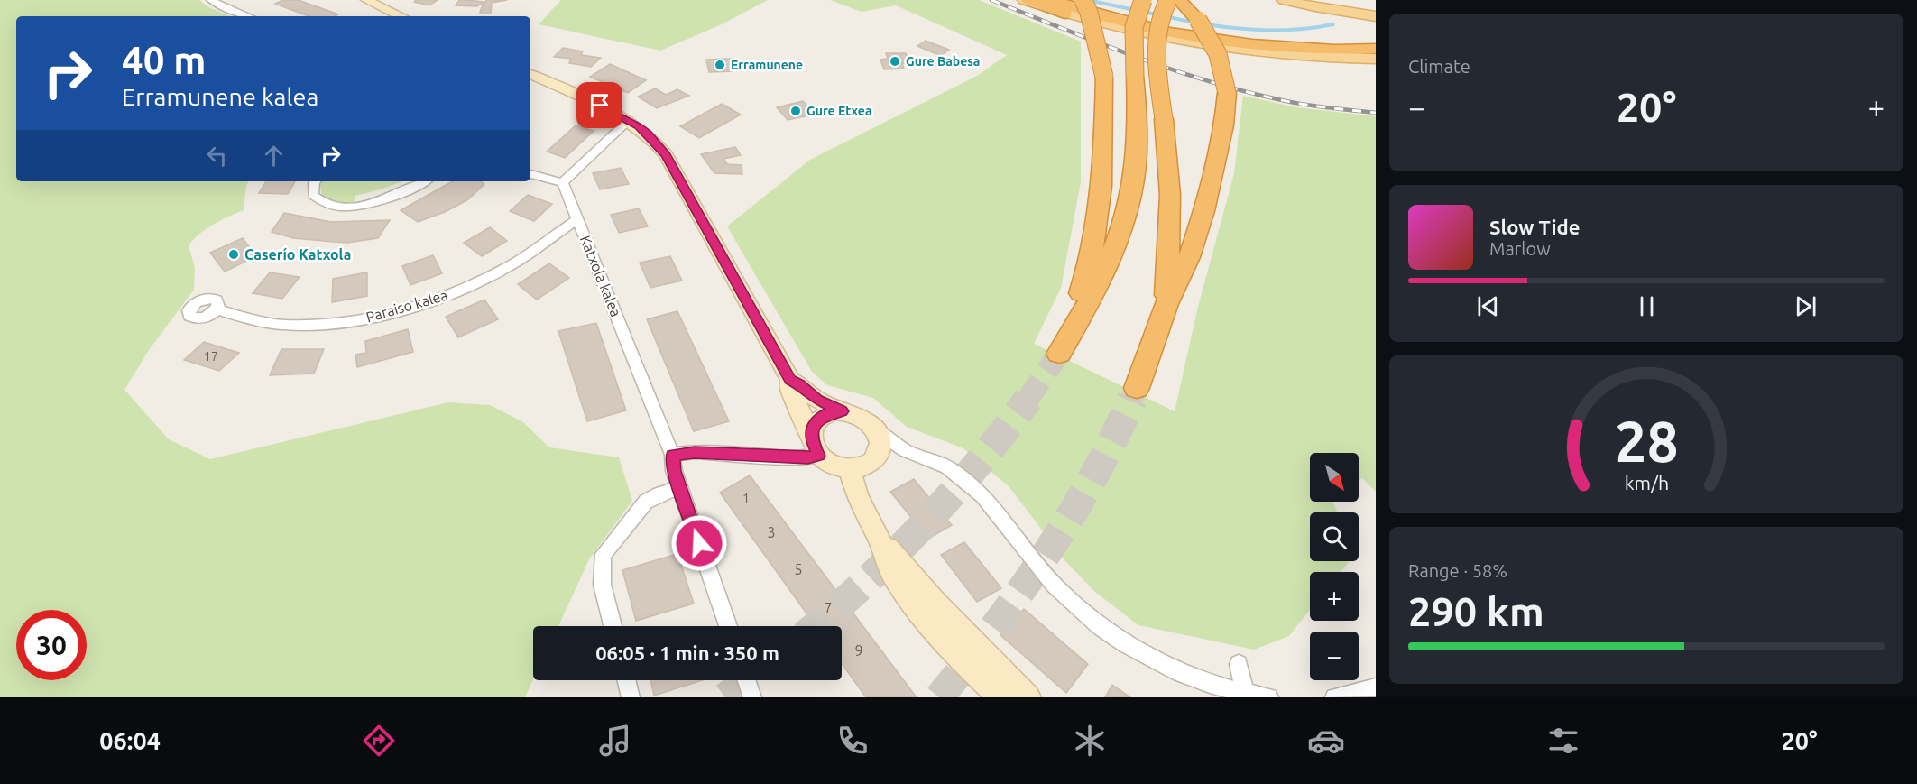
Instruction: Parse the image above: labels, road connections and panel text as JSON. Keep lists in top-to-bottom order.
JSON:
{
  "streets": {
    "street": ["Katxola kalea", "Paraiso kalea"]
  },
  "crossings": [
    ["Katxola kalea", "Paraiso kalea"]
  ],
  "places": [
    "Gure Babesa",
    "Erramunene",
    "Gure Etxea",
    "Caserío Katxola"
  ],
  "house_numbers": [
    "17",
    "1",
    "3",
    "5",
    "7",
    "9"
  ],
  "north": "bottom right",
  "page": {
    "tile": [
      "Climate",
      ["Range · 58%", "290 km"]
    ],
    "turn": ["40 m", "Erramunene kalea"],
    "heat": ["−", "20°", "+"],
    "song": ["Slow Tide", "Marlow"],
    "map_buttons": ["+", "−"],
    "limit": "30",
    "trip": "06:05 · 1 min · 350 m",
    "tabs": ["06:04", "20°"],
    "gauge": ["28", "km/h"]
  }
}
